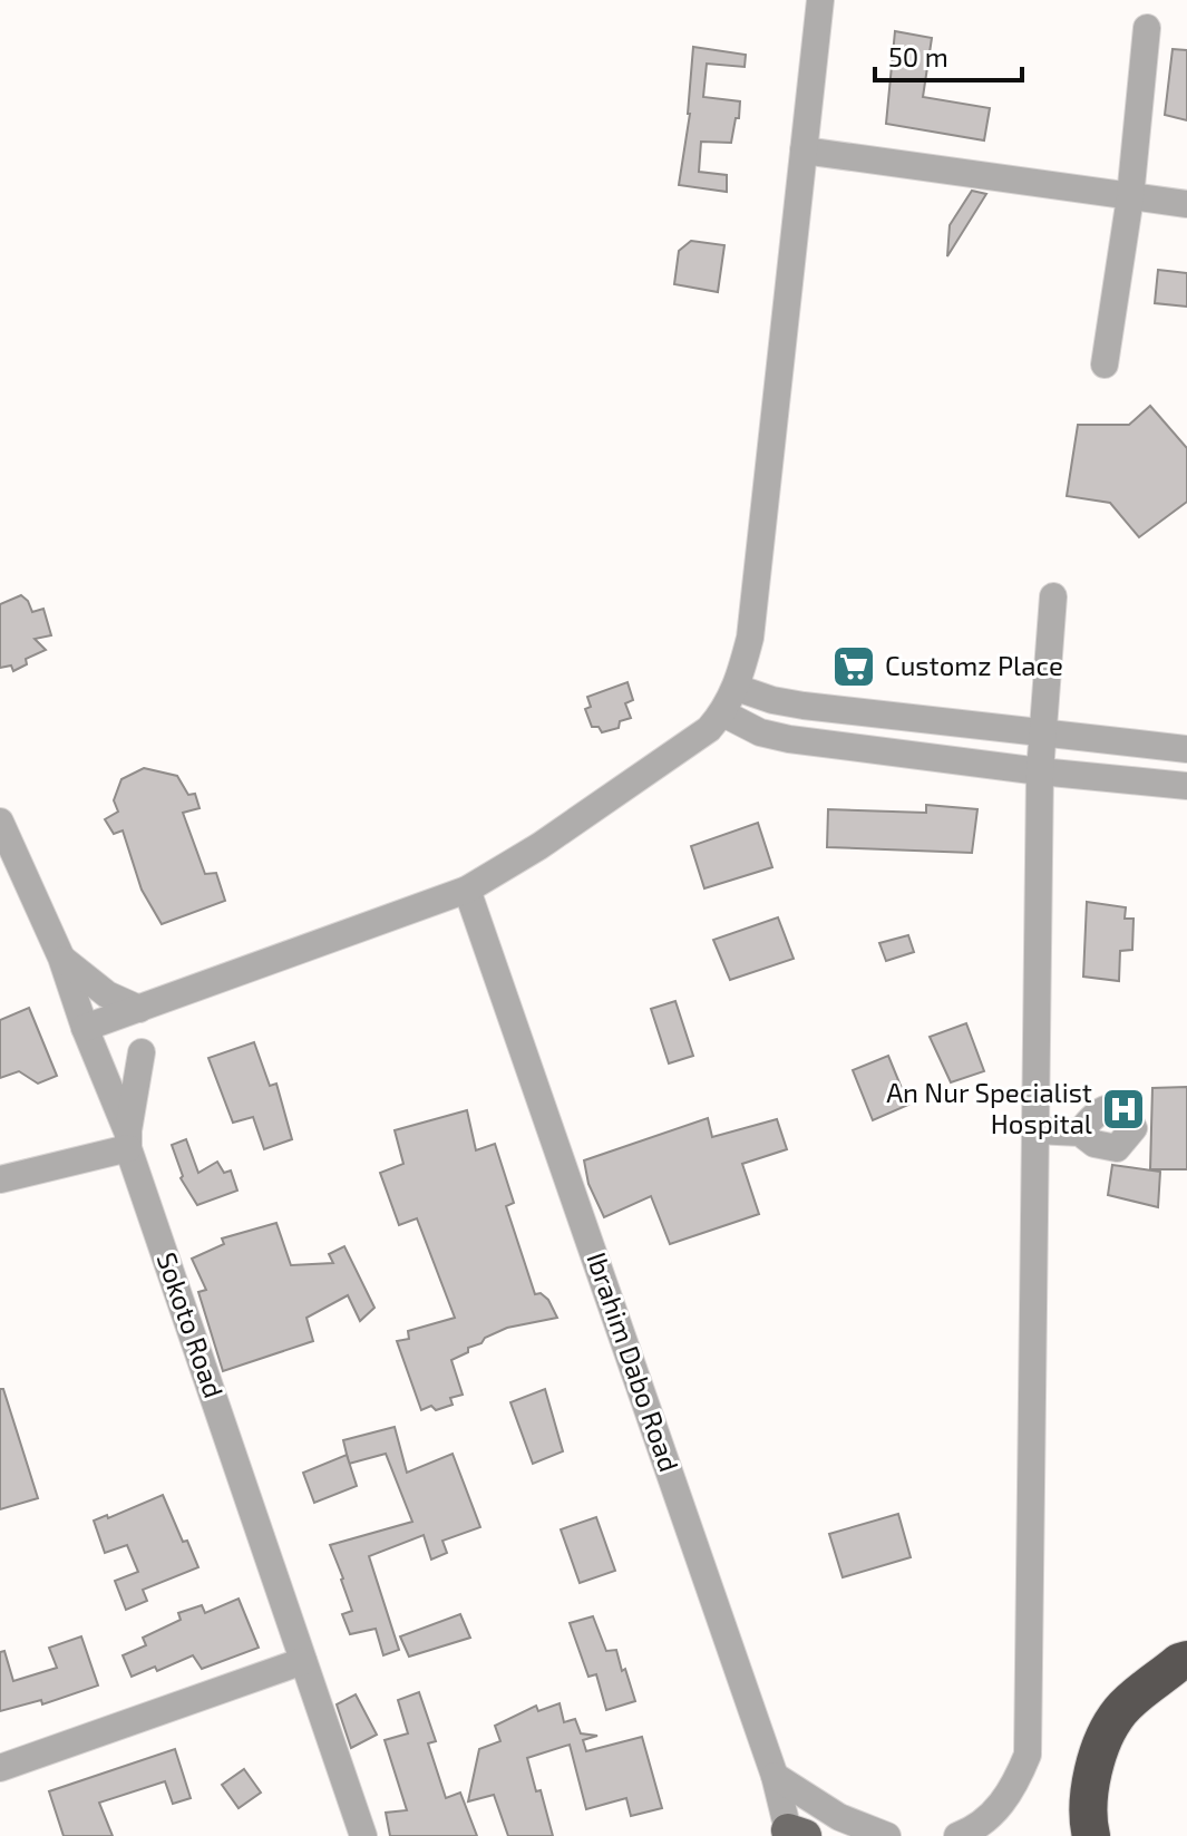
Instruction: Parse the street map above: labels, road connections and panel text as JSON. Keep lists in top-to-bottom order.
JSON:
{
  "streets": {
    "street": ["Sokoto Road", "Ibrahim Dabo Road"]
  },
  "places": {
    "supermarket": ["Customz Place"],
    "hospital": ["An Nur Specialist Hospital"]
  },
  "scale_bar": "50 m"
}
